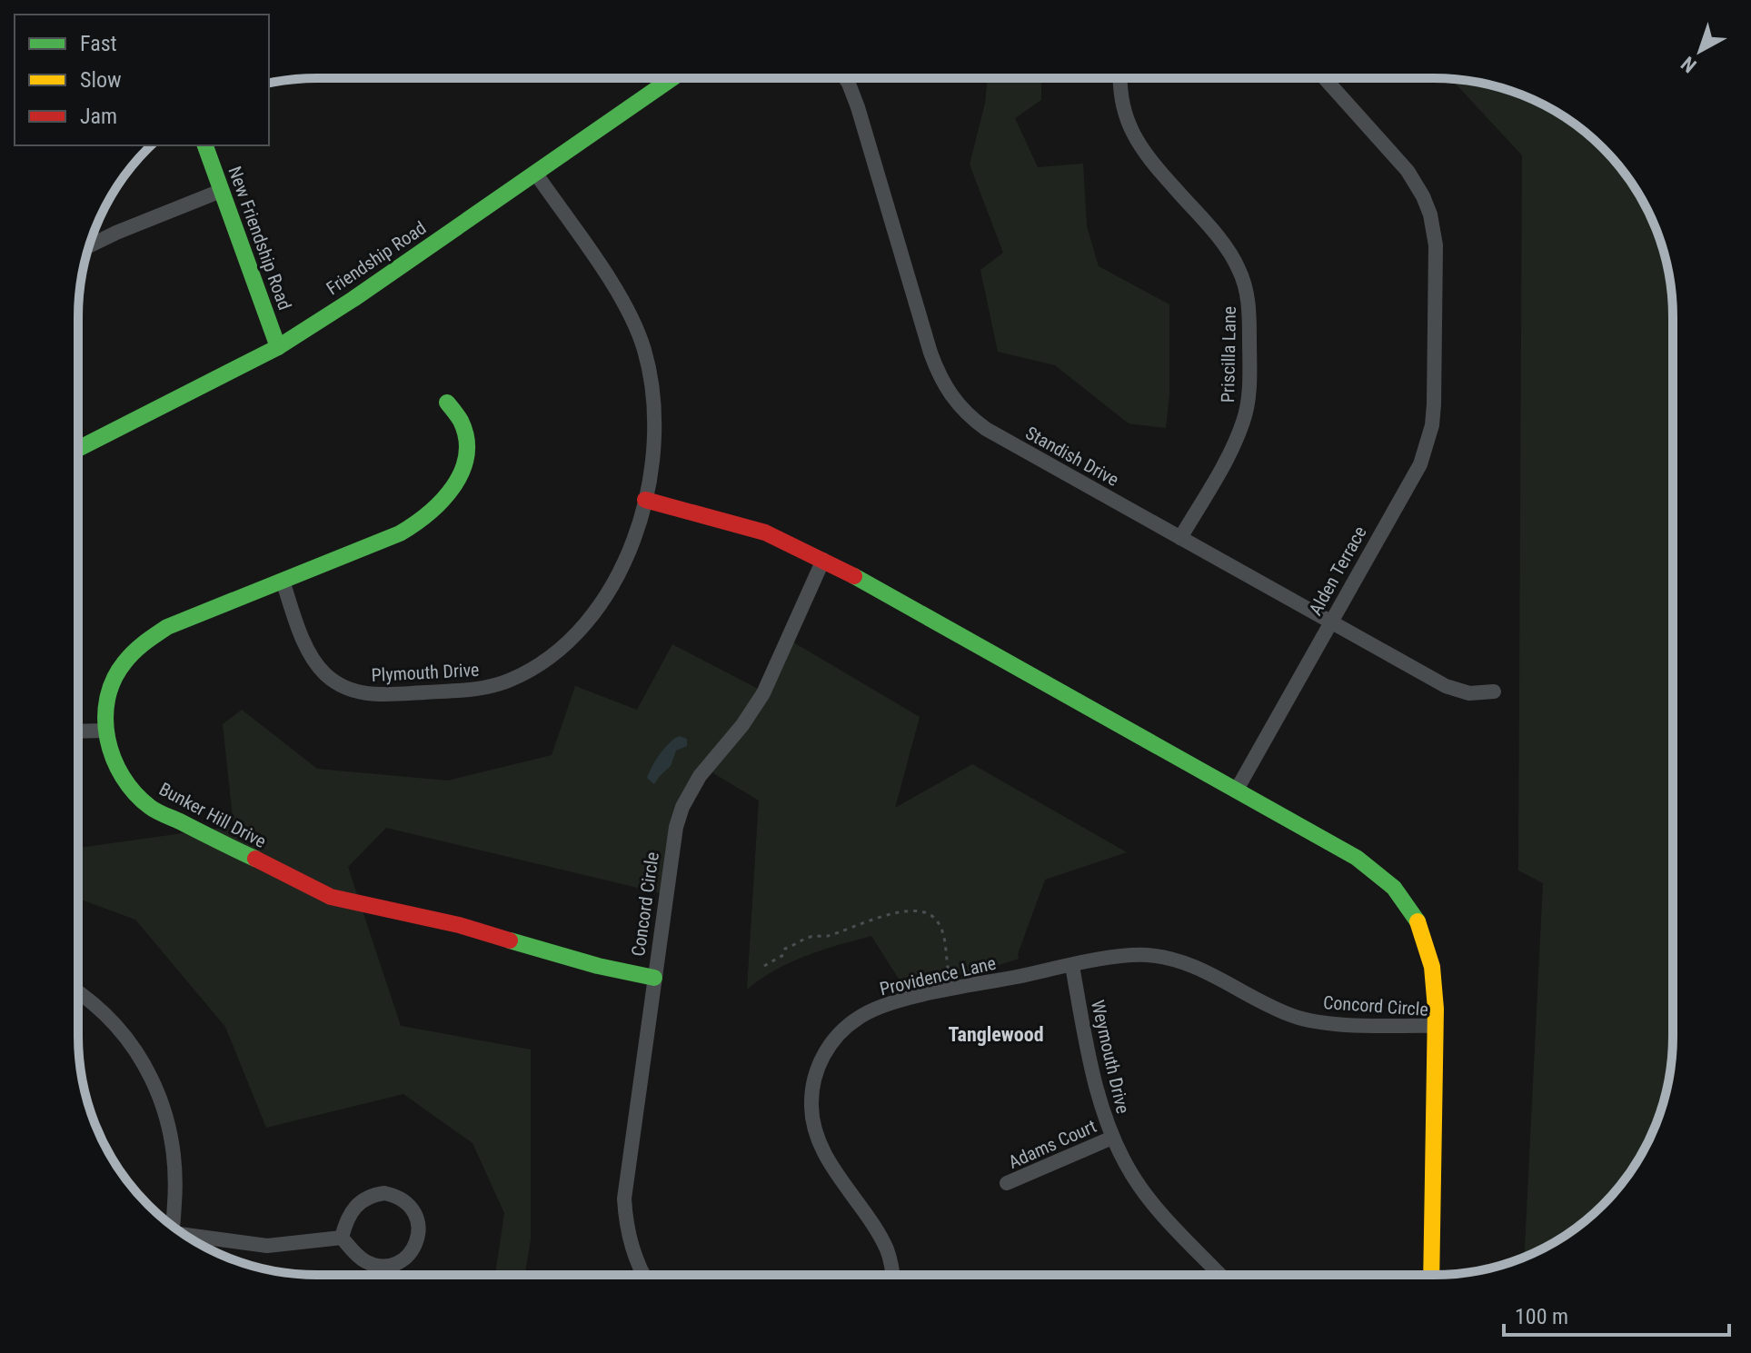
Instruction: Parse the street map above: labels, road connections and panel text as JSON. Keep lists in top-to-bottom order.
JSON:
{
  "streets": {
    "street": [
      "New Friendship Road",
      "Friendship Road",
      "Priscilla Lane",
      "Standish Drive",
      "Alden Terrace",
      "Plymouth Drive",
      "Bunker Hill Drive",
      "Concord Circle",
      "Providence Lane",
      "Weymouth Drive",
      "Adams Court"
    ]
  },
  "crossings": [
    ["New Friendship Road", "Friendship Road"],
    ["Friendship Road", "Plymouth Drive"],
    ["Priscilla Lane", "Standish Drive"],
    ["Standish Drive", "Alden Terrace"],
    ["Plymouth Drive", "Bunker Hill Drive"],
    ["Bunker Hill Drive", "Concord Circle"],
    ["Concord Circle", "Providence Lane"],
    ["Concord Circle", "Weymouth Drive"],
    ["Providence Lane", "Weymouth Drive"],
    ["Weymouth Drive", "Adams Court"]
  ],
  "districts": ["Tanglewood"],
  "legend": ["Fast", "Slow", "Jam"],
  "scale_bar": "100 m",
  "north": "bottom left"
}
